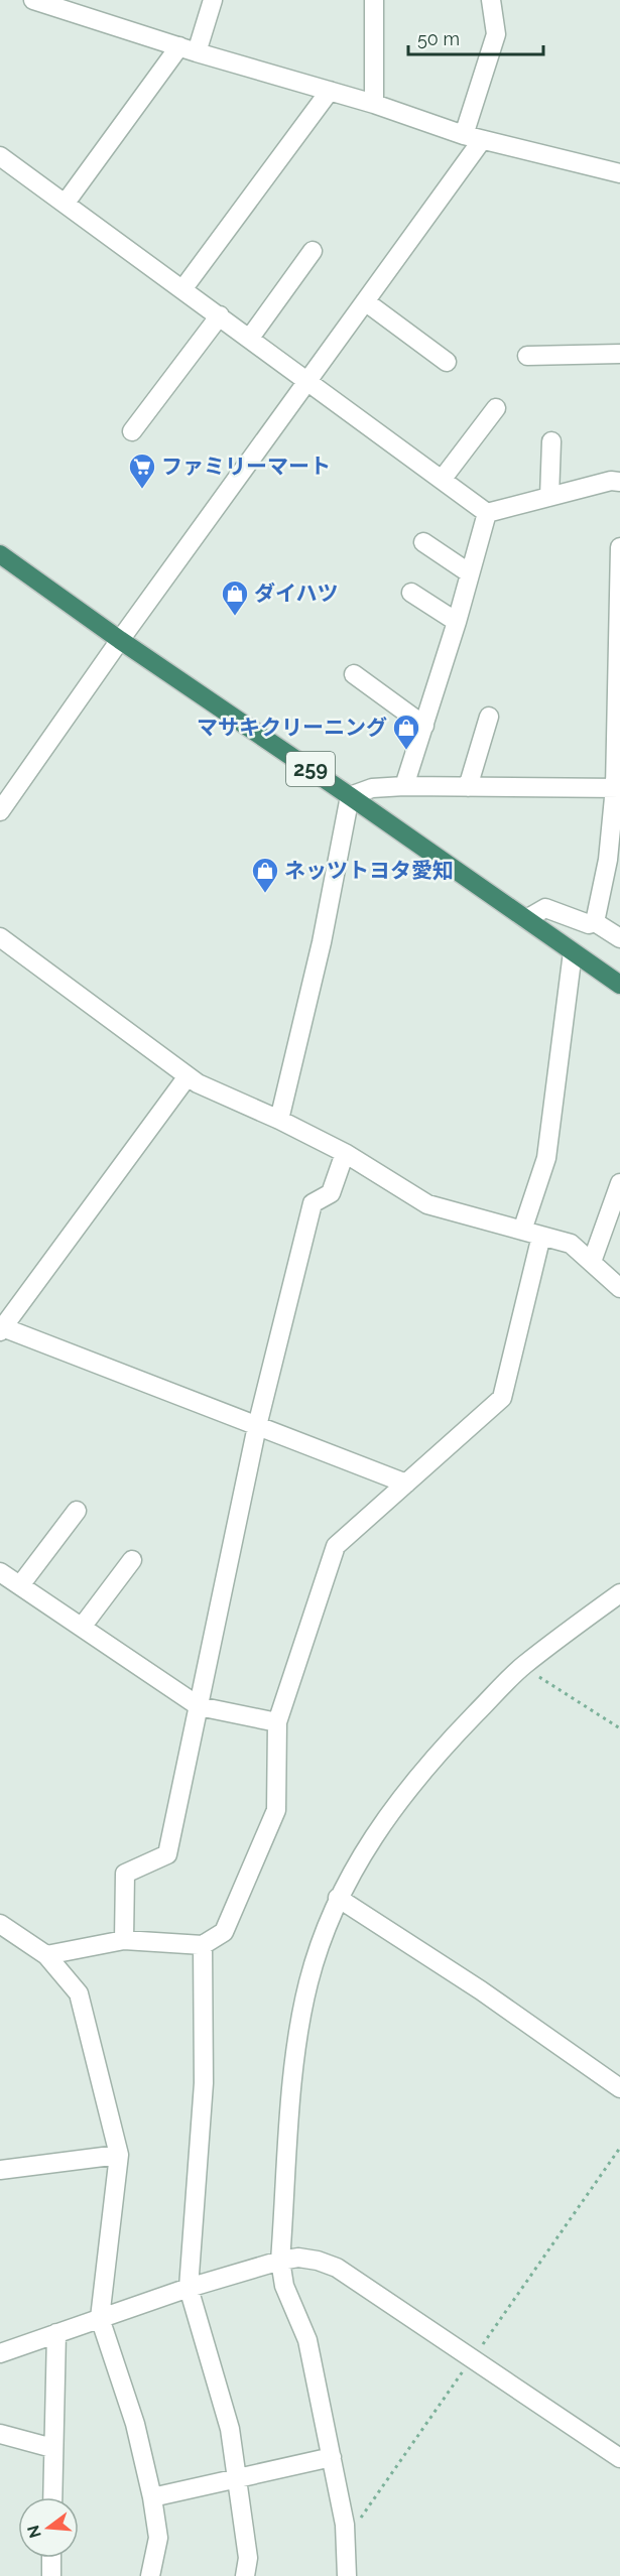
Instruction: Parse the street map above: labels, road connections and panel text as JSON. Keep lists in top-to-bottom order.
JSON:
{
  "streets": {
    "highway": ["259"]
  },
  "places": {
    "supermarket": ["ファミリーマート"],
    "shop": ["ダイハツ", "マサキクリーニング", "ネッツトヨタ愛知"]
  },
  "scale_bar": "50 m",
  "north": "left"
}
